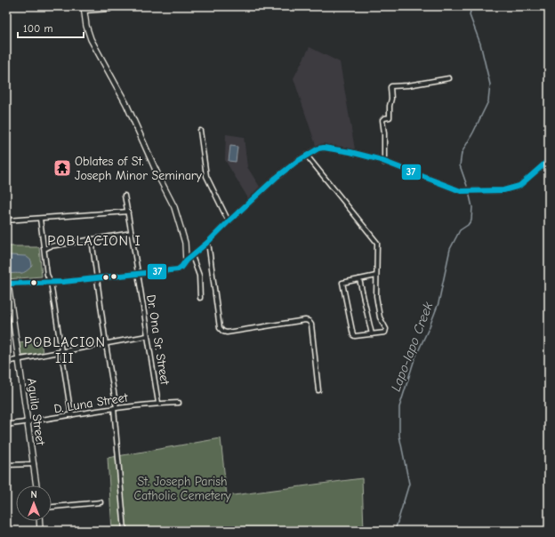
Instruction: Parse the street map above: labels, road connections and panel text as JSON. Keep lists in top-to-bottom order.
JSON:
{
  "streets": {
    "main road": ["Aguila Street"],
    "street": ["Dr. Ona Sr. Street", "D. Luna Street"]
  },
  "crossings": [
    ["Dr. Ona Sr. Street", "D. Luna Street"],
    ["D. Luna Street", "Aguila Street"]
  ],
  "districts": ["POBLACION I", "POBLACION III"],
  "water": ["Lapo-lapo Creek"],
  "parks": ["St. Joseph Parish Catholic Cemetery"],
  "places": {
    "temple": ["Oblates of St. Joseph Minor Seminary"]
  },
  "lines": ["transit line 37"],
  "scale_bar": "100 m",
  "north": "top"
}
